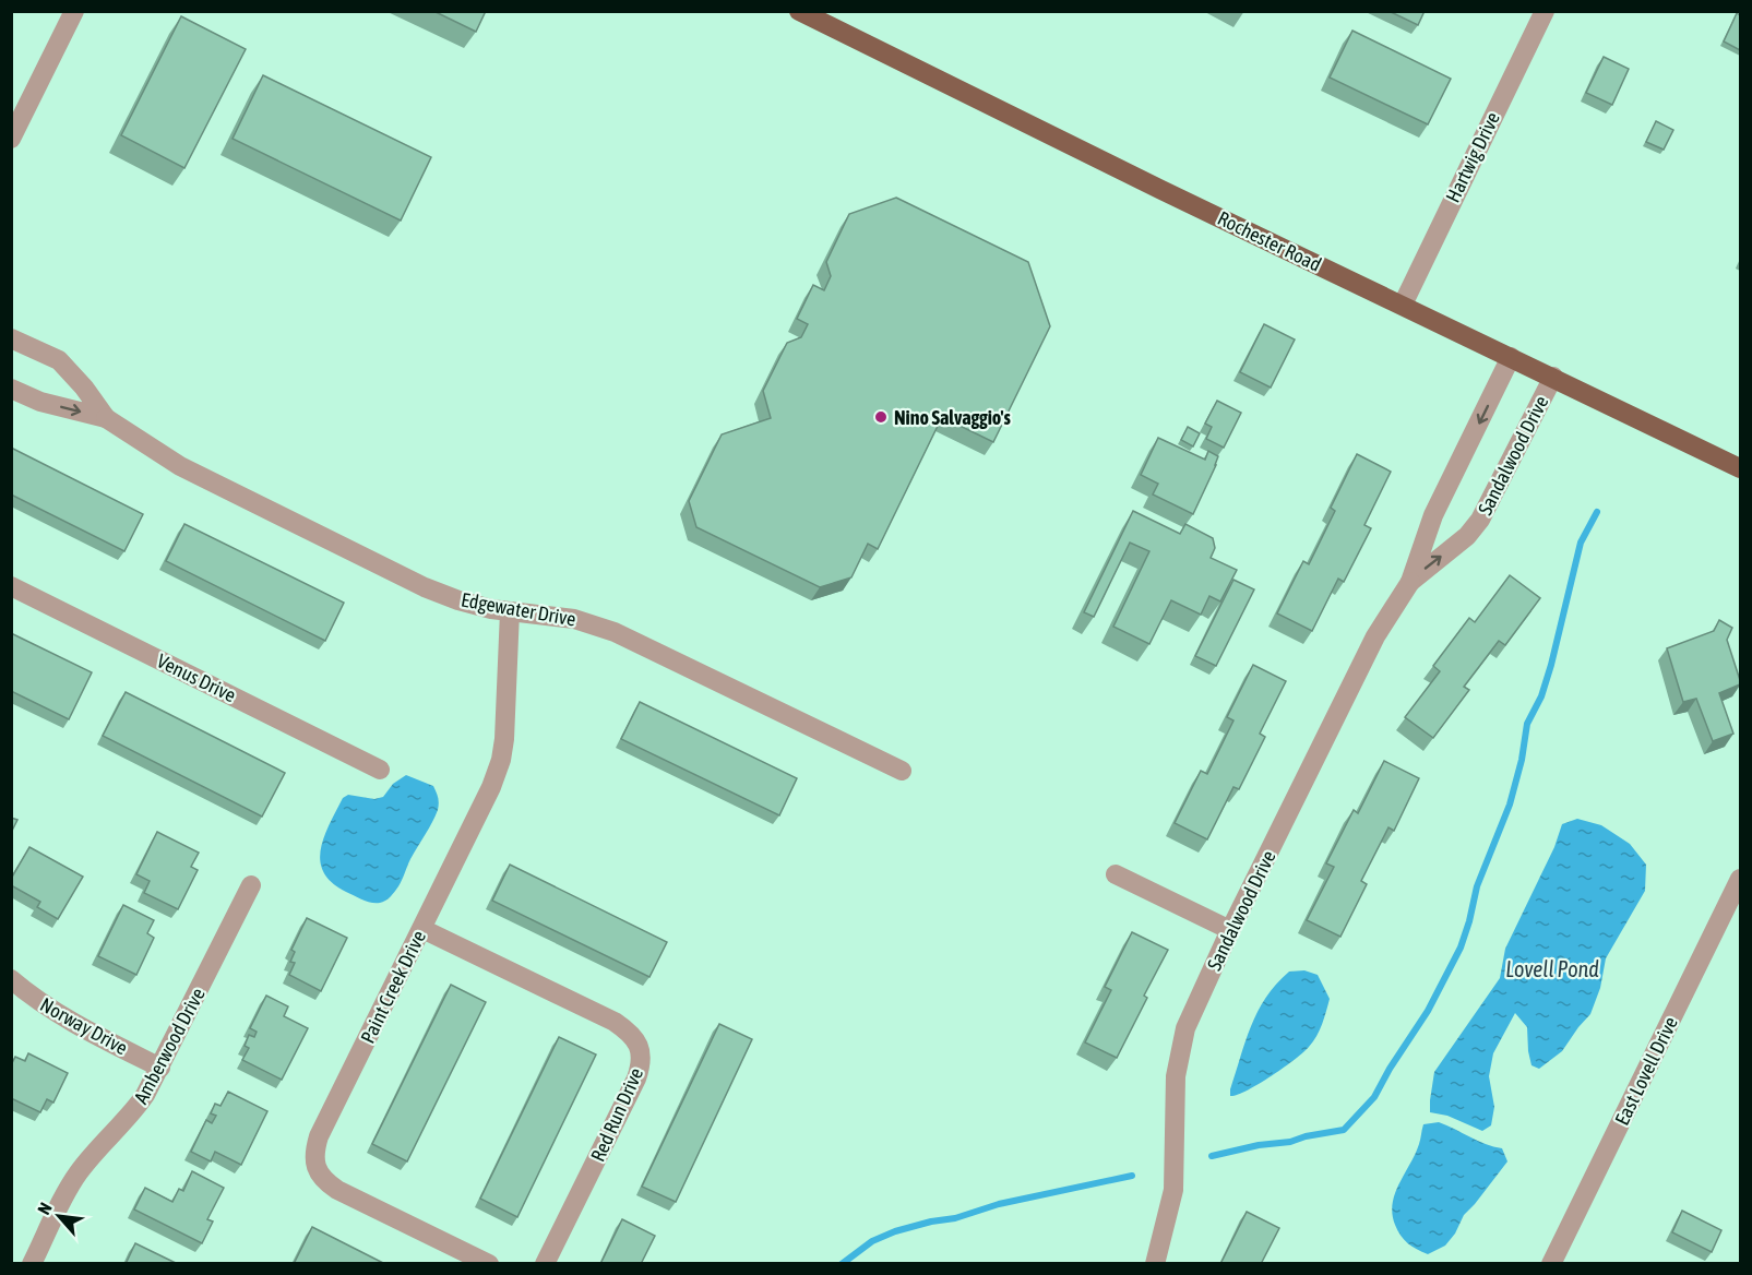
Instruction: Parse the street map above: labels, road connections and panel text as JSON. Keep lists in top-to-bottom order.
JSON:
{
  "streets": {
    "main road": ["Rochester Road"],
    "street": [
      "Hartwig Drive",
      "Sandalwood Drive",
      "Edgewater Drive",
      "Venus Drive",
      "Paint Creek Drive",
      "Norway Drive",
      "Amberwood Drive",
      "East Lovell Drive",
      "Red Run Drive"
    ]
  },
  "crossings": [
    ["Hartwig Drive", "Rochester Road"],
    ["Rochester Road", "Sandalwood Drive"],
    ["Edgewater Drive", "Paint Creek Drive"],
    ["Paint Creek Drive", "Red Run Drive"],
    ["Norway Drive", "Amberwood Drive"]
  ],
  "water": ["Lovell Pond"],
  "places": ["Nino Salvaggio's"],
  "north": "top left"
}
